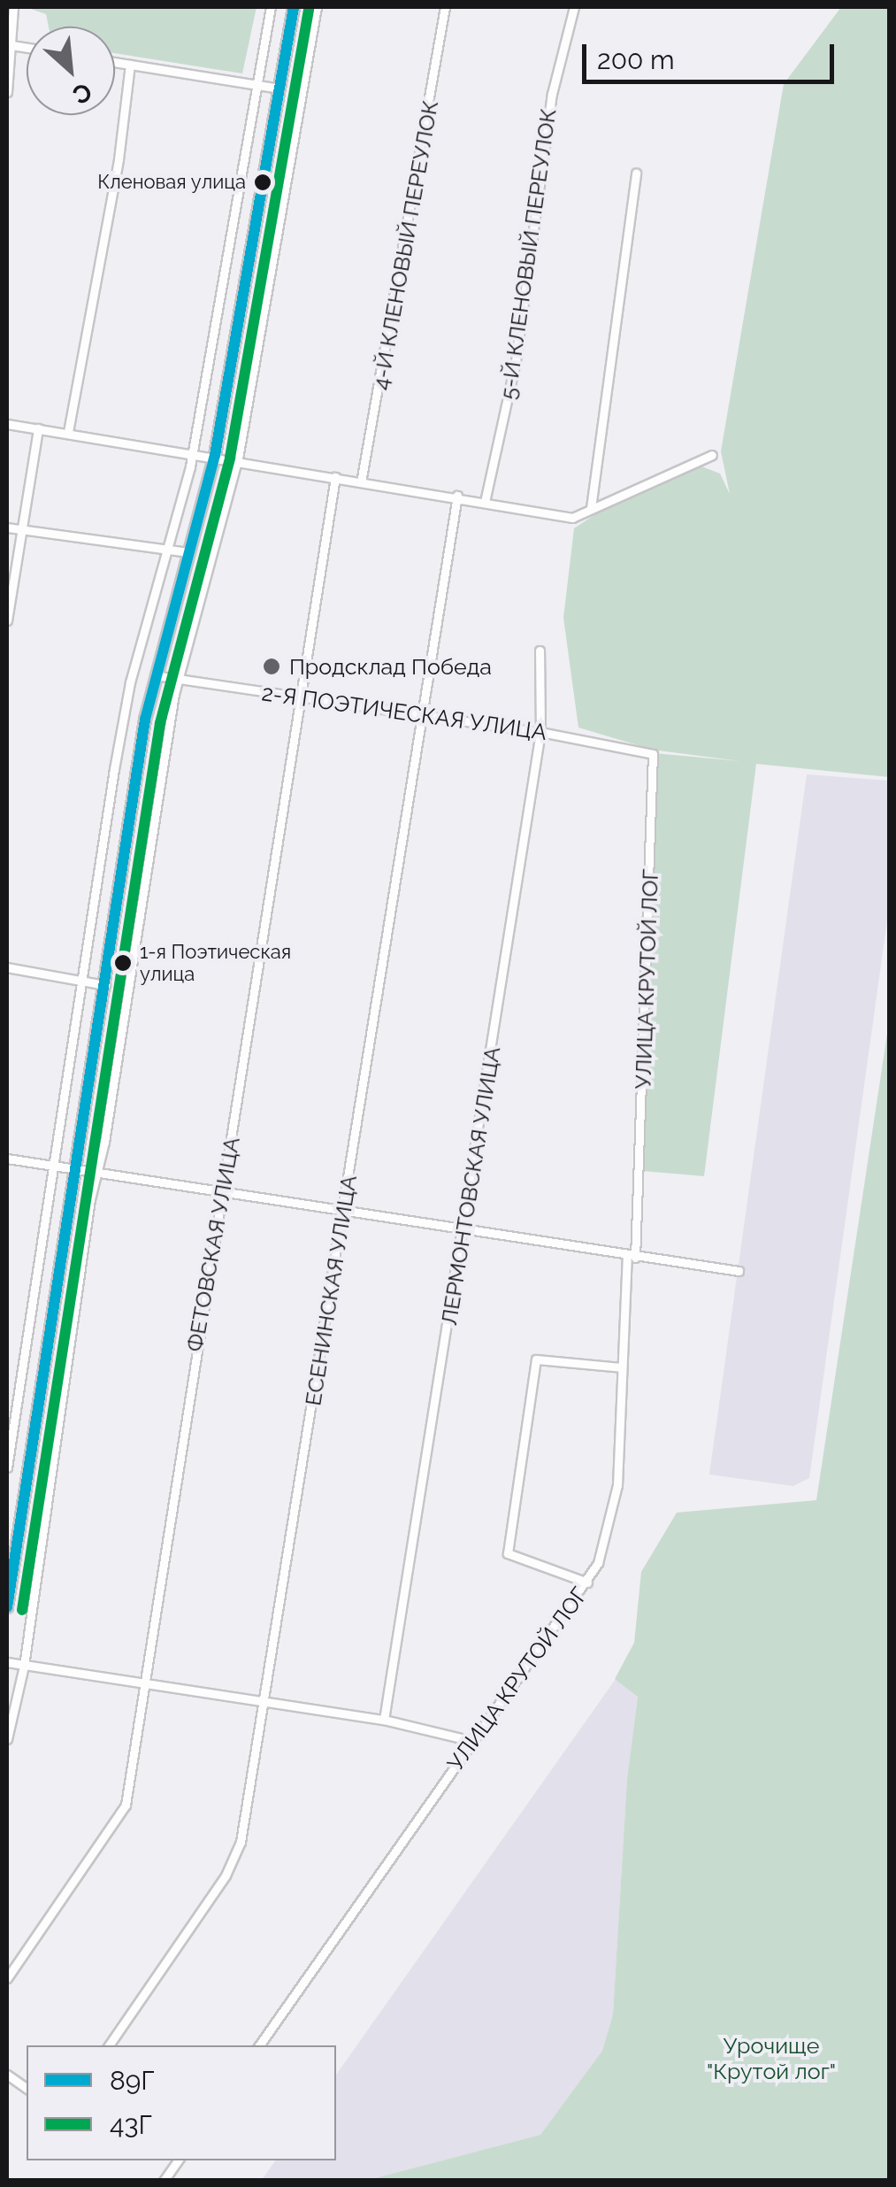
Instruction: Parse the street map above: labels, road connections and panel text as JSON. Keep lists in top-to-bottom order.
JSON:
{
  "streets": {
    "street": [
      "4-Й КЛЕНОВЫЙ ПЕРЕУЛОК",
      "5-Й КЛЕНОВЫЙ ПЕРЕУЛОК",
      "2-Я ПОЭТИЧЕСКАЯ УЛИЦА",
      "УЛИЦА КРУТОЙ ЛОГ",
      "ЛЕРМОНТОВСКАЯ УЛИЦА",
      "ФЕТОВСКАЯ УЛИЦА",
      "ЕСЕНИНСКАЯ УЛИЦА"
    ]
  },
  "crossings": [
    ["2-Я ПОЭТИЧЕСКАЯ УЛИЦА", "УЛИЦА КРУТОЙ ЛОГ"],
    ["2-Я ПОЭТИЧЕСКАЯ УЛИЦА", "ЛЕРМОНТОВСКАЯ УЛИЦА"],
    ["2-Я ПОЭТИЧЕСКАЯ УЛИЦА", "ФЕТОВСКАЯ УЛИЦА"],
    ["2-Я ПОЭТИЧЕСКАЯ УЛИЦА", "ЕСЕНИНСКАЯ УЛИЦА"]
  ],
  "parks": ["Урочище \"Крутой лог\""],
  "places": ["Кленовая улица", "Продсклад Победа", "1-я Поэтическая улица"],
  "lines": ["transit line 89Г", "transit line 43Г"],
  "legend": ["89Г", "43Г"],
  "scale_bar": "200 m",
  "north": "bottom right"
}
